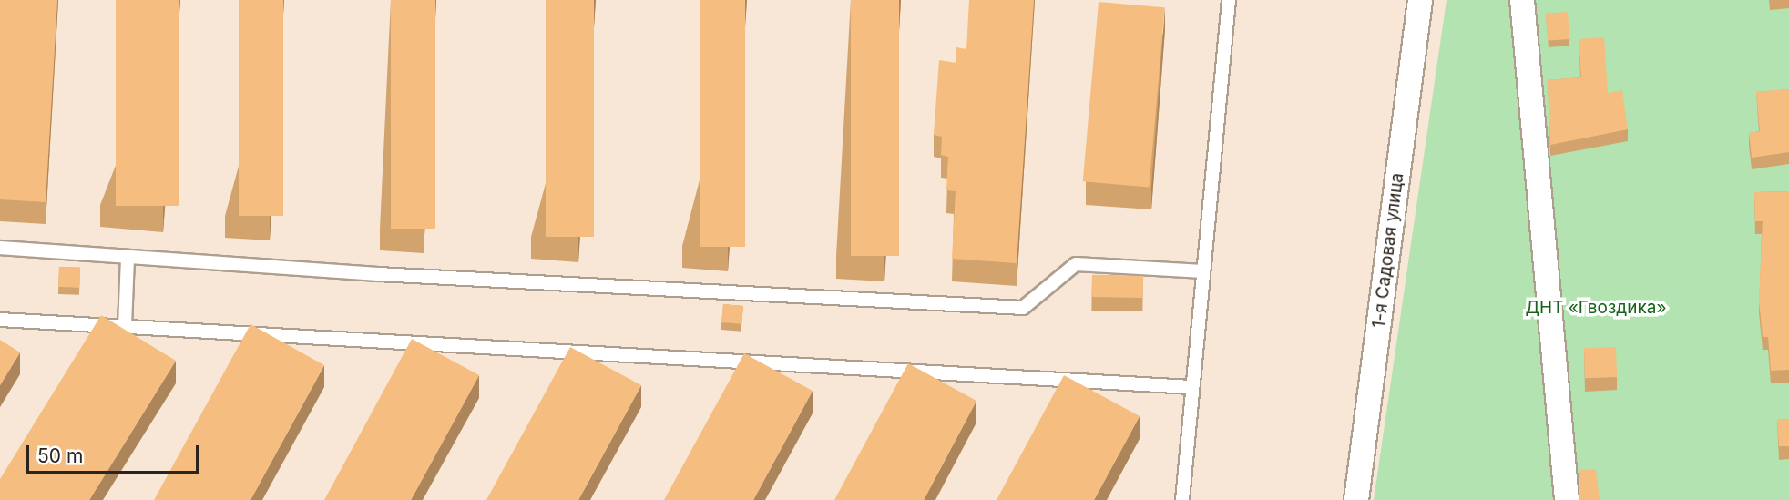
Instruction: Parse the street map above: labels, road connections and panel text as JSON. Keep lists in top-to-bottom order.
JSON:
{
  "streets": {
    "street": ["1-я Садовая улица"]
  },
  "parks": ["ДНТ «Гвоздика»"],
  "scale_bar": "50 m"
}
